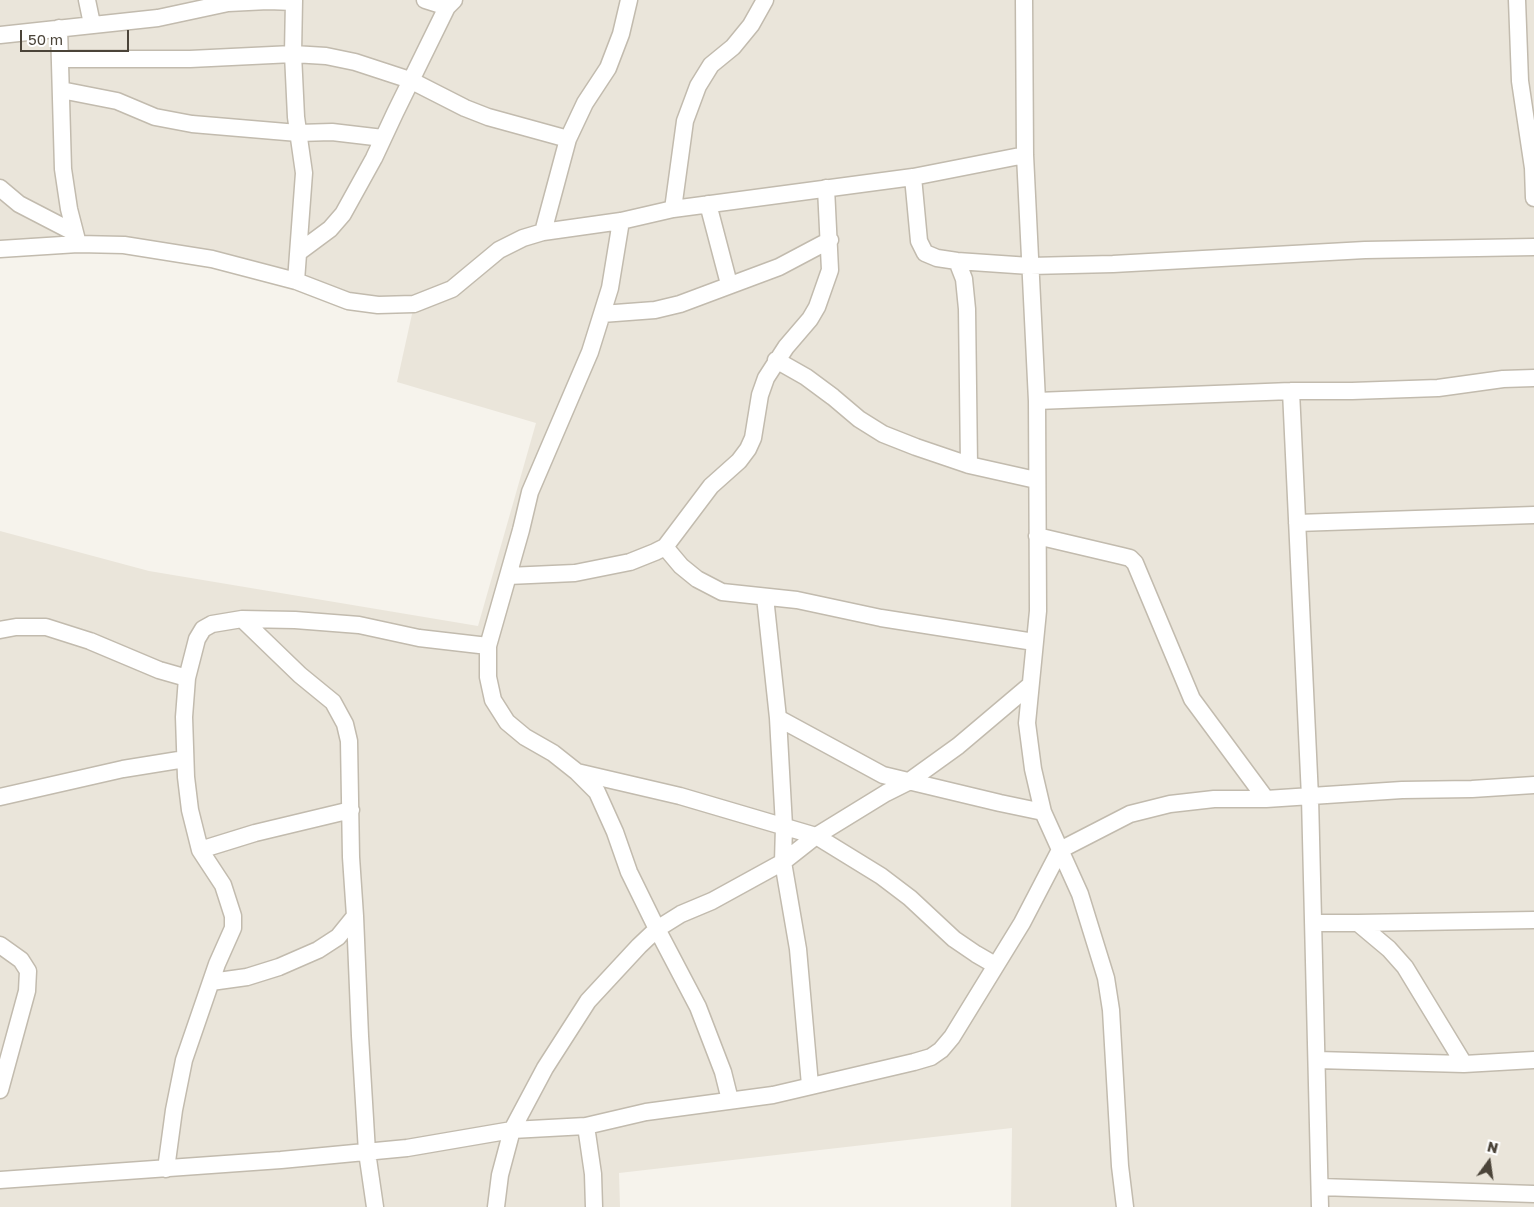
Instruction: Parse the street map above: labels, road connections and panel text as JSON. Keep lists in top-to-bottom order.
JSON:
{
  "scale_bar": "50 m",
  "north": "top"
}
